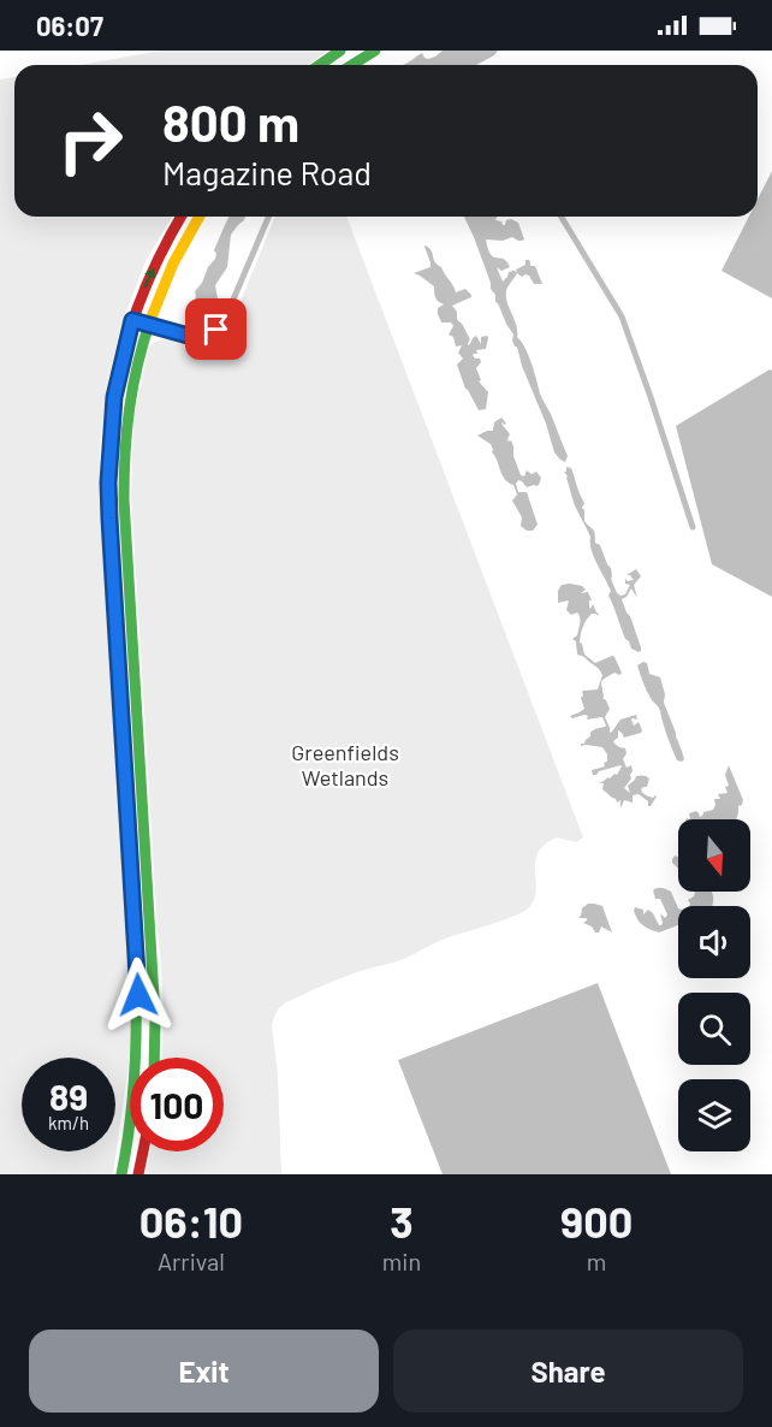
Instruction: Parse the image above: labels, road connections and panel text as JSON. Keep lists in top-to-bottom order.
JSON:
{
  "parks": ["Greenfields Wetlands"],
  "north": "bottom",
  "page": {
    "status": "06:07",
    "turn": ["800 m", "Magazine Road"],
    "speed": "89 km/h",
    "limit": "100",
    "eta": [
      "06:10",
      "Arrival",
      "3",
      "min",
      "900",
      "m"
    ],
    "buttons": ["Exit", "Share"]
  }
}
